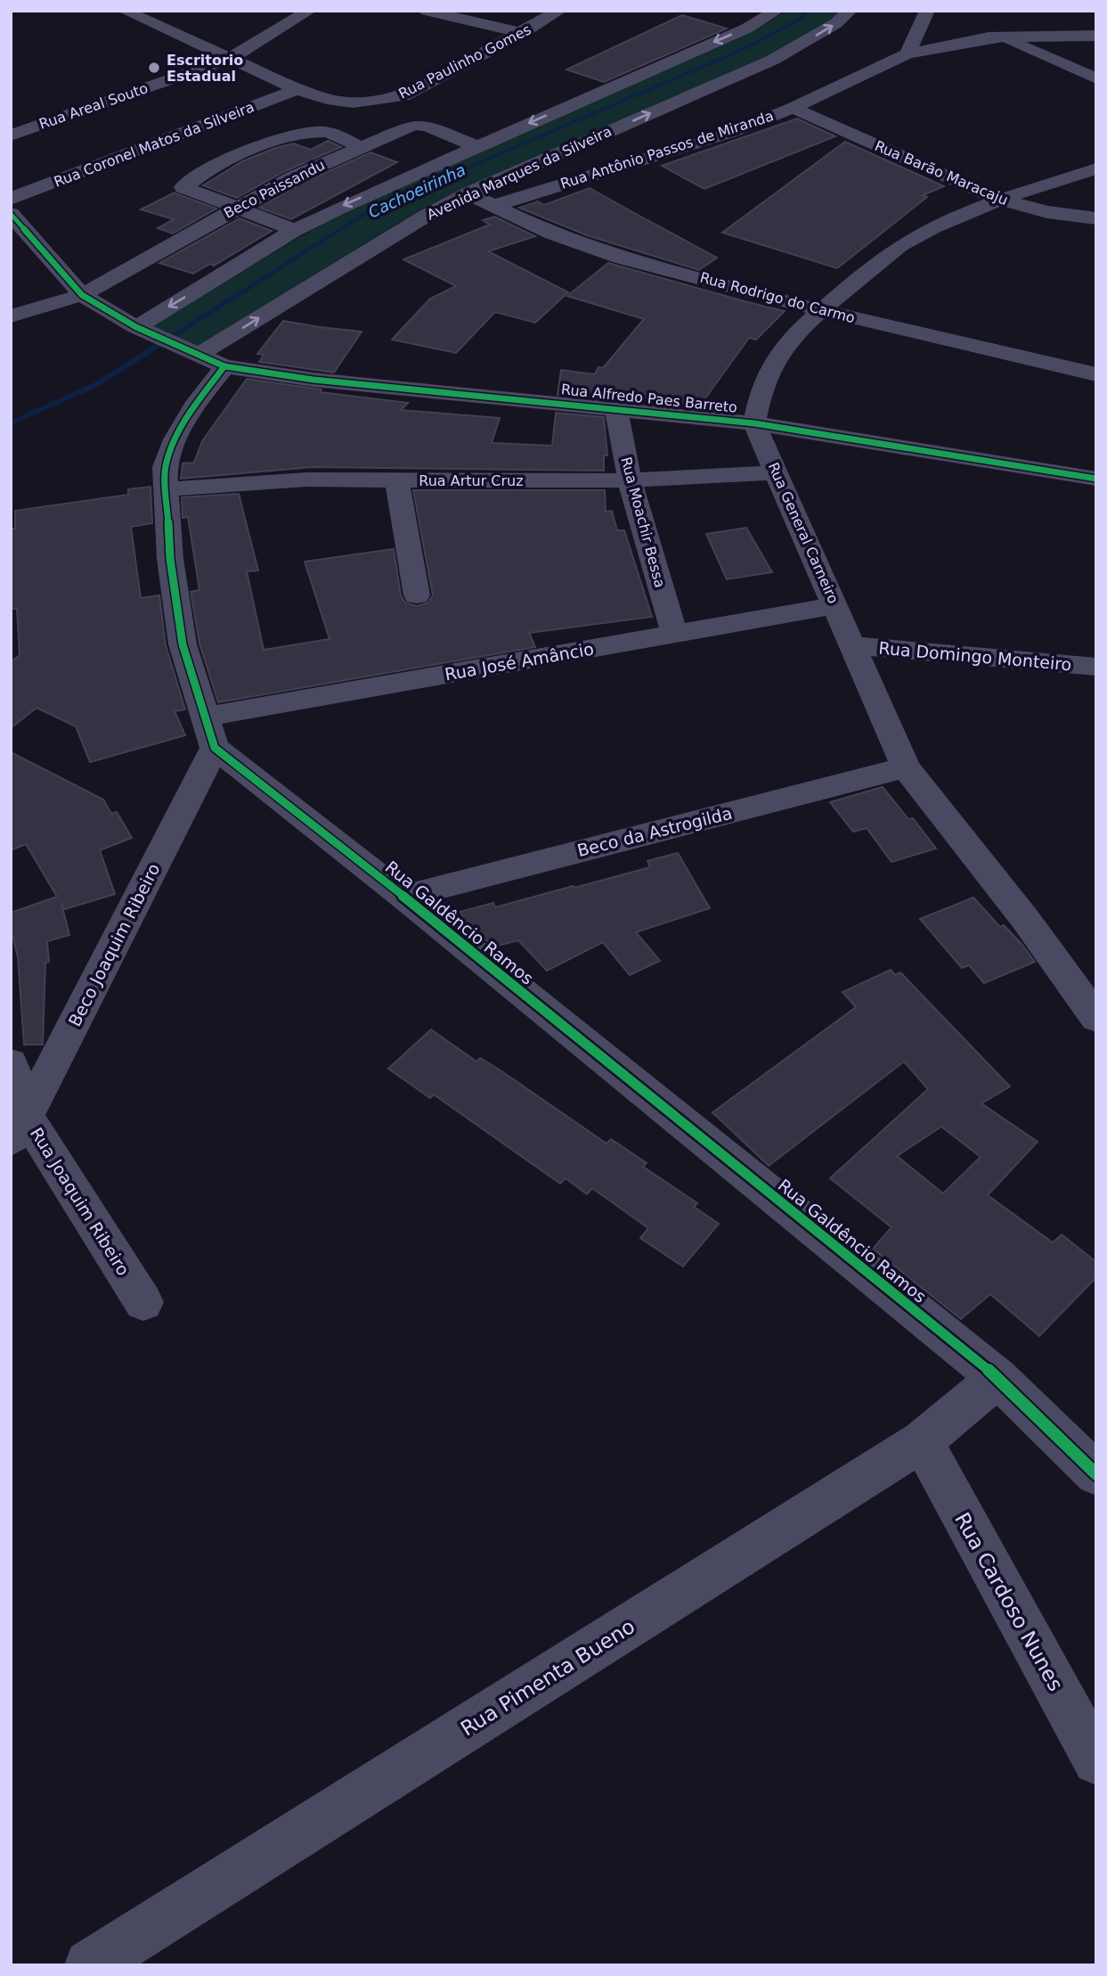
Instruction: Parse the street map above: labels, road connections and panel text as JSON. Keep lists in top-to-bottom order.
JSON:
{
  "streets": {
    "street": [
      "Rua Paulinho Gomes",
      "Rua Areal Souto",
      "Rua Coronel Matos da Silveira",
      "Rua Antônio Passos de Miranda",
      "Avenida Marques da Silveira",
      "Rua Barão Maracaju",
      "Beco Paissandu",
      "Rua Rodrigo do Carmo",
      "Rua Alfredo Paes Barreto",
      "Rua Artur Cruz",
      "Rua Moachir Bessa",
      "Rua General Carneiro",
      "Rua Domingo Monteiro",
      "Rua José Amâncio",
      "Beco da Astrogilda",
      "Rua Galdêncio Ramos",
      "Beco Joaquim Ribeiro",
      "Rua Joaquim Ribeiro",
      "Rua Cardoso Nunes",
      "Rua Pimenta Bueno"
    ]
  },
  "crossings": [
    ["Rua Paulinho Gomes", "Rua Areal Souto"],
    ["Rua Paulinho Gomes", "Rua Coronel Matos da Silveira"],
    ["Rua Antônio Passos de Miranda", "Rua Barão Maracaju"],
    ["Rua Antônio Passos de Miranda", "Rua Rodrigo do Carmo"],
    ["Avenida Marques da Silveira", "Rua Rodrigo do Carmo"],
    ["Avenida Marques da Silveira", "Rua Alfredo Paes Barreto"],
    ["Beco Paissandu", "Rua Alfredo Paes Barreto"],
    ["Rua Alfredo Paes Barreto", "Rua Moachir Bessa"],
    ["Rua Alfredo Paes Barreto", "Rua General Carneiro"],
    ["Rua Artur Cruz", "Rua Moachir Bessa"],
    ["Rua Artur Cruz", "Rua General Carneiro"],
    ["Rua Moachir Bessa", "Rua José Amâncio"],
    ["Rua General Carneiro", "Rua Domingo Monteiro"],
    ["Rua General Carneiro", "Rua José Amâncio"],
    ["Rua General Carneiro", "Beco da Astrogilda"],
    ["Rua José Amâncio", "Rua Galdêncio Ramos"],
    ["Rua José Amâncio", "Beco Joaquim Ribeiro"],
    ["Beco da Astrogilda", "Rua Galdêncio Ramos"],
    ["Rua Galdêncio Ramos", "Beco Joaquim Ribeiro"],
    ["Rua Galdêncio Ramos", "Rua Pimenta Bueno"],
    ["Beco Joaquim Ribeiro", "Rua Joaquim Ribeiro"],
    ["Rua Cardoso Nunes", "Rua Pimenta Bueno"]
  ],
  "water": ["Cachoeirinha"],
  "places": ["Escritorio Estadual"]
}
